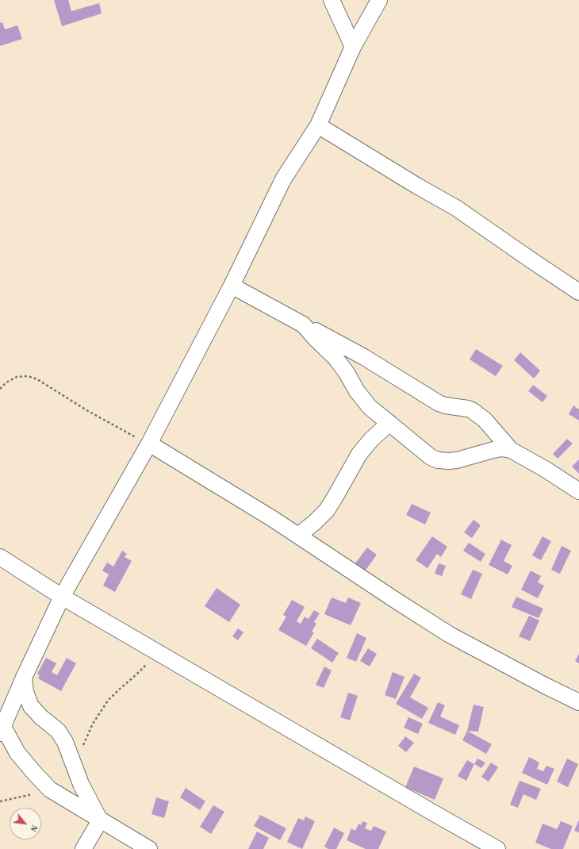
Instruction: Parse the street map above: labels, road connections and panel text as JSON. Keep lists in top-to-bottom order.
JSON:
{
  "north": "bottom right"
}
